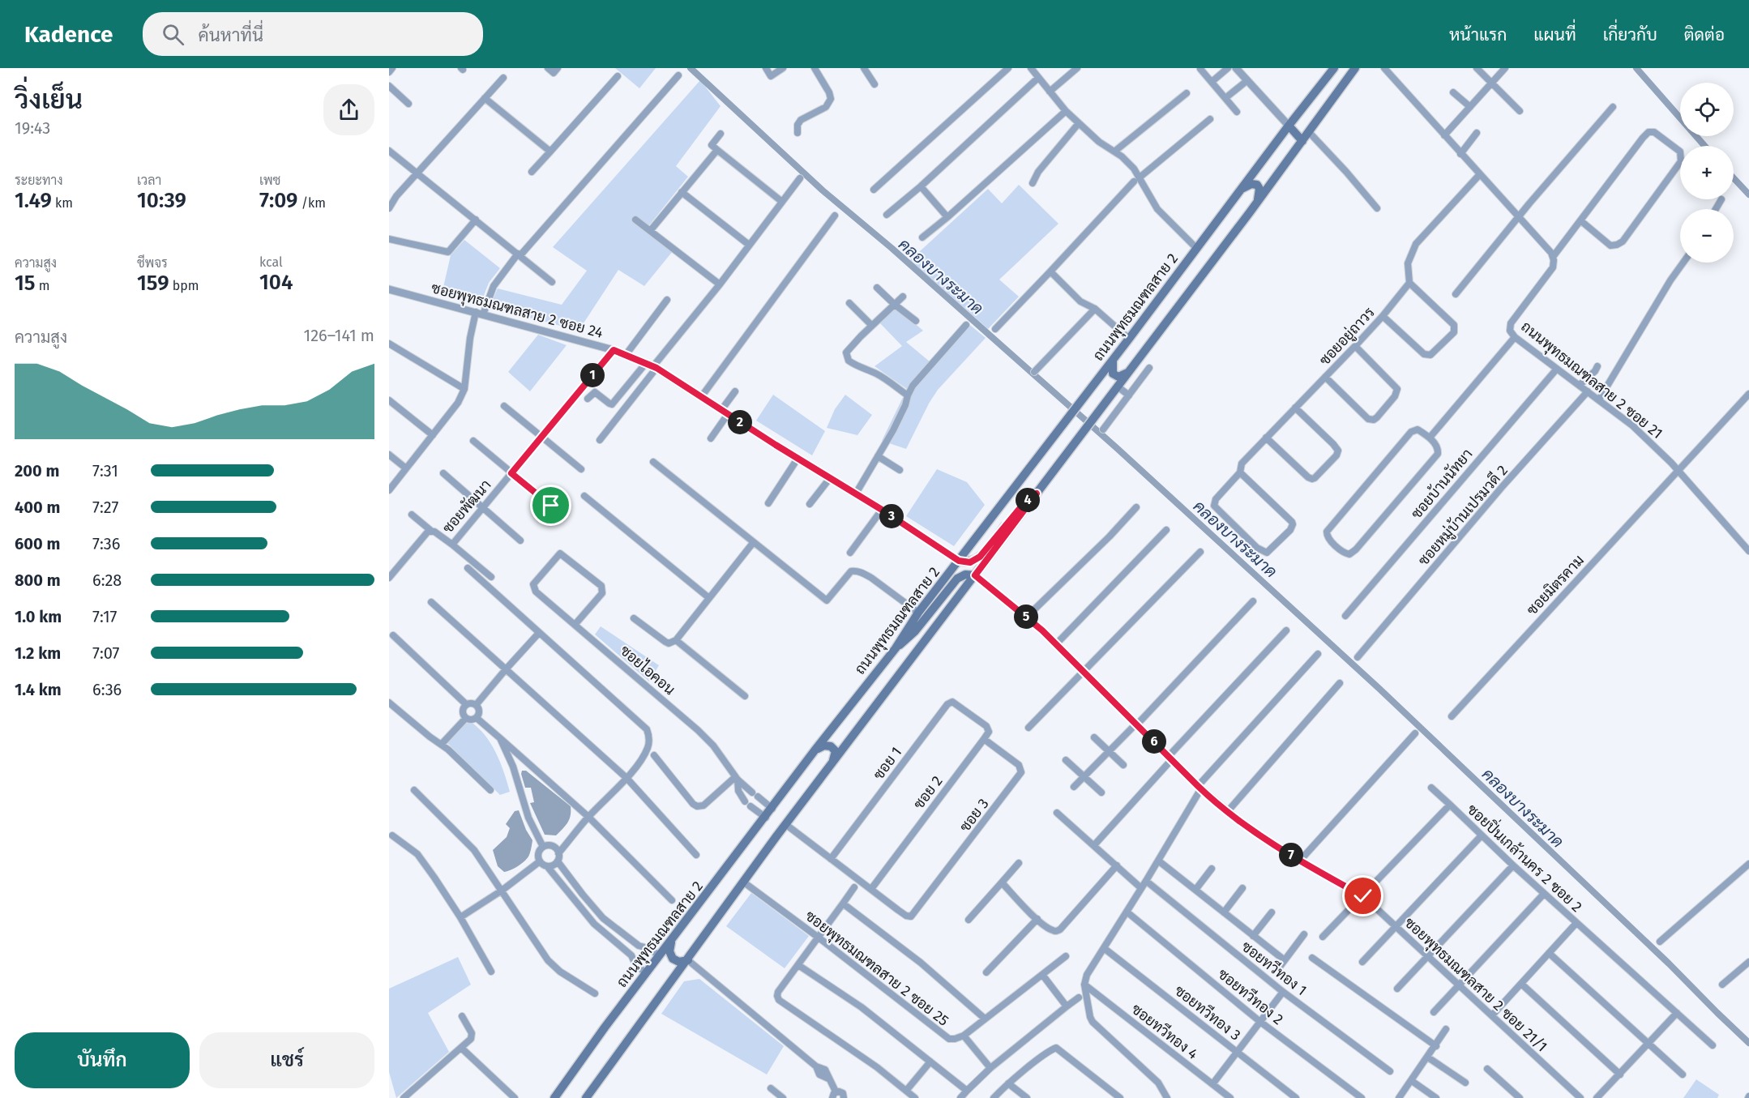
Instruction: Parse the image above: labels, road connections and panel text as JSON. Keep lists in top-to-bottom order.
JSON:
{
  "streets": {
    "main road": ["ถนนพุทธมณฑลสาย 2"],
    "street": [
      "ซอยพุทธมณฑลสาย 2 ซอย 24",
      "ซอยอยู่ถาวร",
      "ถนนพุทธมณฑลสาย 2 ซอย 21",
      "ซอยบ้านนัทยา",
      "ซอยพัฒนา",
      "ซอยหมู่บ้านเปรมวดี 2",
      "ซอยมิตรคาม",
      "ซอยไอคอน",
      "ซอย 1",
      "ซอย 2",
      "ซอย 3",
      "ซอยปิ่นเกล้านคร 2 ซอย 2",
      "ซอยพุทธมณฑลสาย 2 ซอย 25",
      "ซอยทวีทอง 1",
      "ซอยพุทธมณฑลสาย 2 ซอย 21/1",
      "ซอยทวีทอง 2",
      "ซอยทวีทอง 3",
      "ซอยทวีทอง 4"
    ]
  },
  "crossings": [
    ["ถนนพุทธมณฑลสาย 2", "ซอยพุทธมณฑลสาย 2 ซอย 24"],
    ["ถนนพุทธมณฑลสาย 2", "ซอยไอคอน"],
    ["ซอยพุทธมณฑลสาย 2 ซอย 24", "ซอยพัฒนา"],
    ["ถนนพุทธมณฑลสาย 2 ซอย 21", "ซอยบ้านนัทยา"],
    ["ถนนพุทธมณฑลสาย 2 ซอย 21", "ซอยหมู่บ้านเปรมวดี 2"],
    ["ถนนพุทธมณฑลสาย 2 ซอย 21", "ซอยมิตรคาม"],
    ["ซอย 1", "ซอย 2"],
    ["ซอย 1", "ซอย 3"],
    ["ซอย 2", "ซอย 3"],
    ["ซอยปิ่นเกล้านคร 2 ซอย 2", "ซอยพุทธมณฑลสาย 2 ซอย 21/1"]
  ],
  "water": ["คลองบางระมาด"],
  "page": {
    "header": "Kadence",
    "search": "ค้นหาที่นี่",
    "nav": [
      "หน้าแรก",
      "แผนที่",
      "เกี่ยวกับ",
      "ติดต่อ"
    ],
    "heading": ["วิ่งเย็น", "19:43"],
    "map_buttons": ["+", "−"],
    "stats": [
      ["ระยะทาง", "1.49 km"],
      ["เวลา", "10:39"],
      ["เพซ", "7:09 /km"],
      ["ความสูง", "15 m"],
      ["ชีพจร", "159 bpm"],
      ["kcal", "104"]
    ],
    "chart": ["ความสูง", "126–141 m"],
    "pins": [
      "1",
      "2",
      "4",
      "3",
      "5",
      "6",
      "7"
    ],
    "list": [
      {
        "name": "200 m",
        "note": "7:31"
      },
      {
        "name": "400 m",
        "note": "7:27"
      },
      {
        "name": "600 m",
        "note": "7:36"
      },
      {
        "name": "800 m",
        "note": "6:28"
      },
      {
        "name": "1.0 km",
        "note": "7:17"
      },
      {
        "name": "1.2 km",
        "note": "7:07"
      },
      {
        "name": "1.4 km",
        "note": "6:36"
      }
    ],
    "buttons": ["บันทึก", "แชร์"]
  }
}
